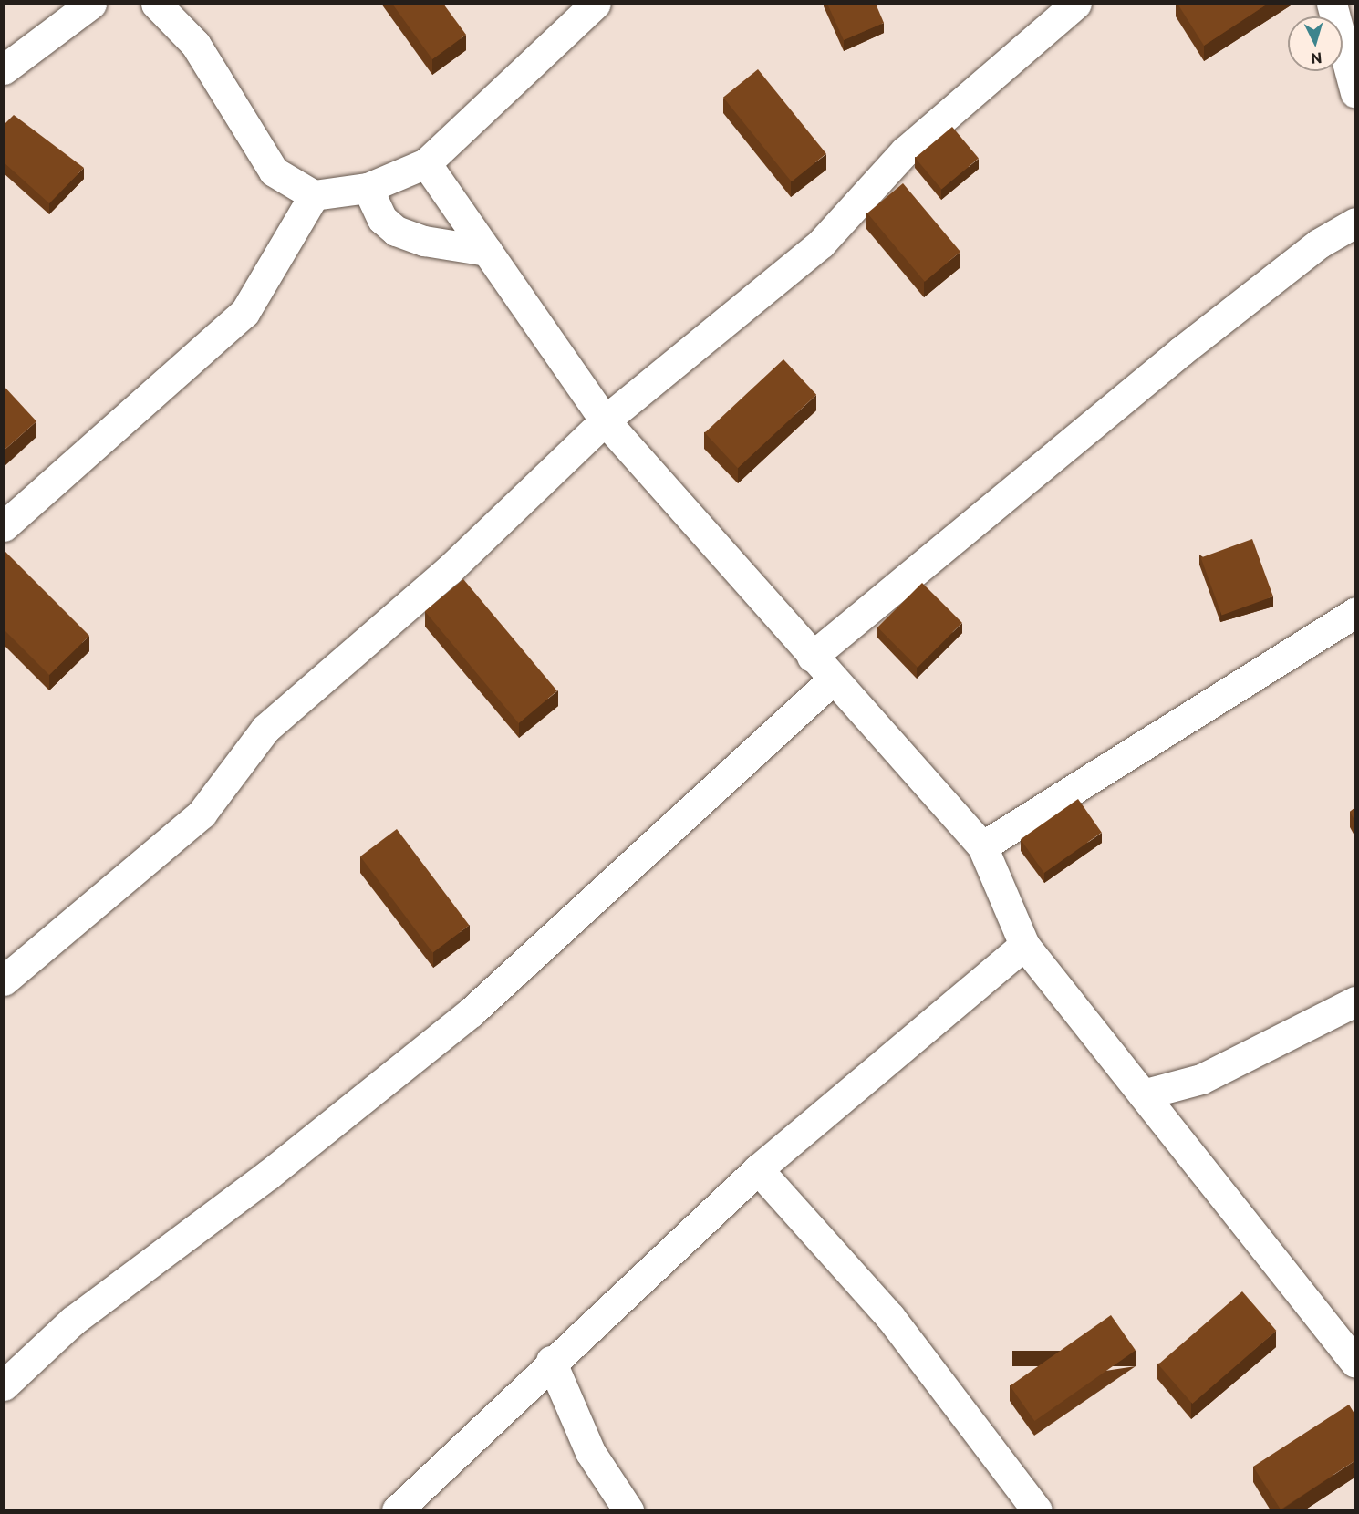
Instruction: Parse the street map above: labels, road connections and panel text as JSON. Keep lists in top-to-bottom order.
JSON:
{
  "north": "bottom"
}
